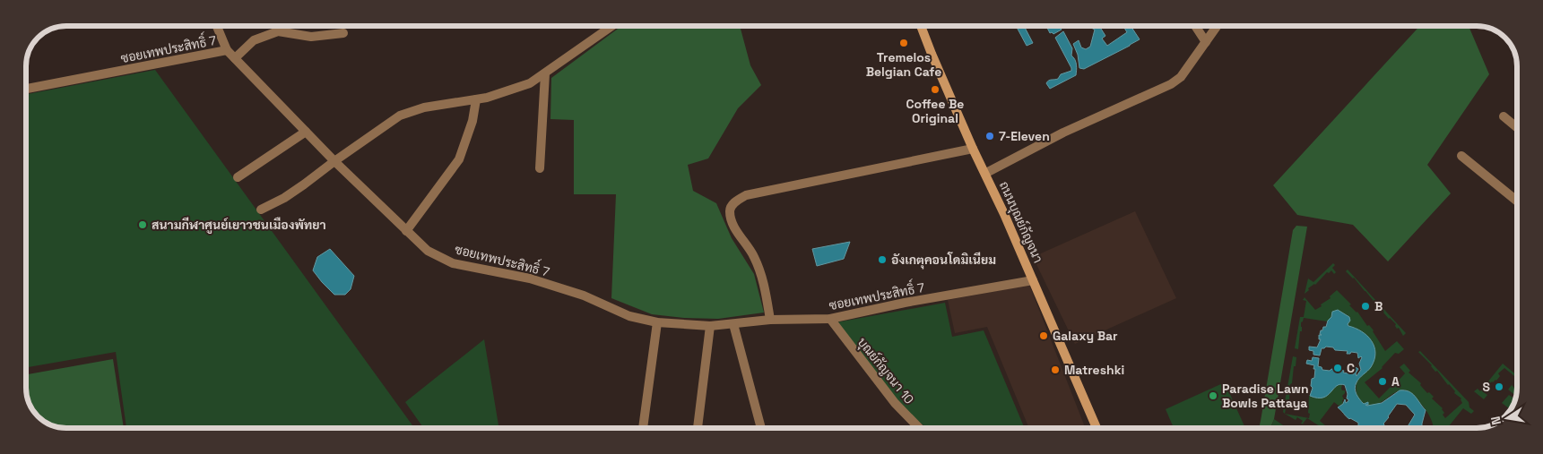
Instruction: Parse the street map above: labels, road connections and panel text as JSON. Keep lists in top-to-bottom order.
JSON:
{
  "streets": {
    "street": ["ซอยเทพประสิทธิ์ 7", "ถนนบุณย์กัญจนา", "บุณย์กัญจนา 10"]
  },
  "crossings": [
    ["ซอยเทพประสิทธิ์ 7", "ถนนบุณย์กัญจนา"],
    ["ซอยเทพประสิทธิ์ 7", "บุณย์กัญจนา 10"]
  ],
  "places": [
    "Tremelos Belgian Cafe",
    "Coffee Be Original",
    "7-Eleven",
    "สนามกีฬาศูนย์เยาวชนเมืองพัทยา",
    "อังเกตุคอนโดมิเนียม",
    "B",
    "Galaxy Bar",
    "C",
    "Matreshki",
    "A",
    "S",
    "Paradise Lawn Bowls Pattaya"
  ],
  "north": "left"
}
